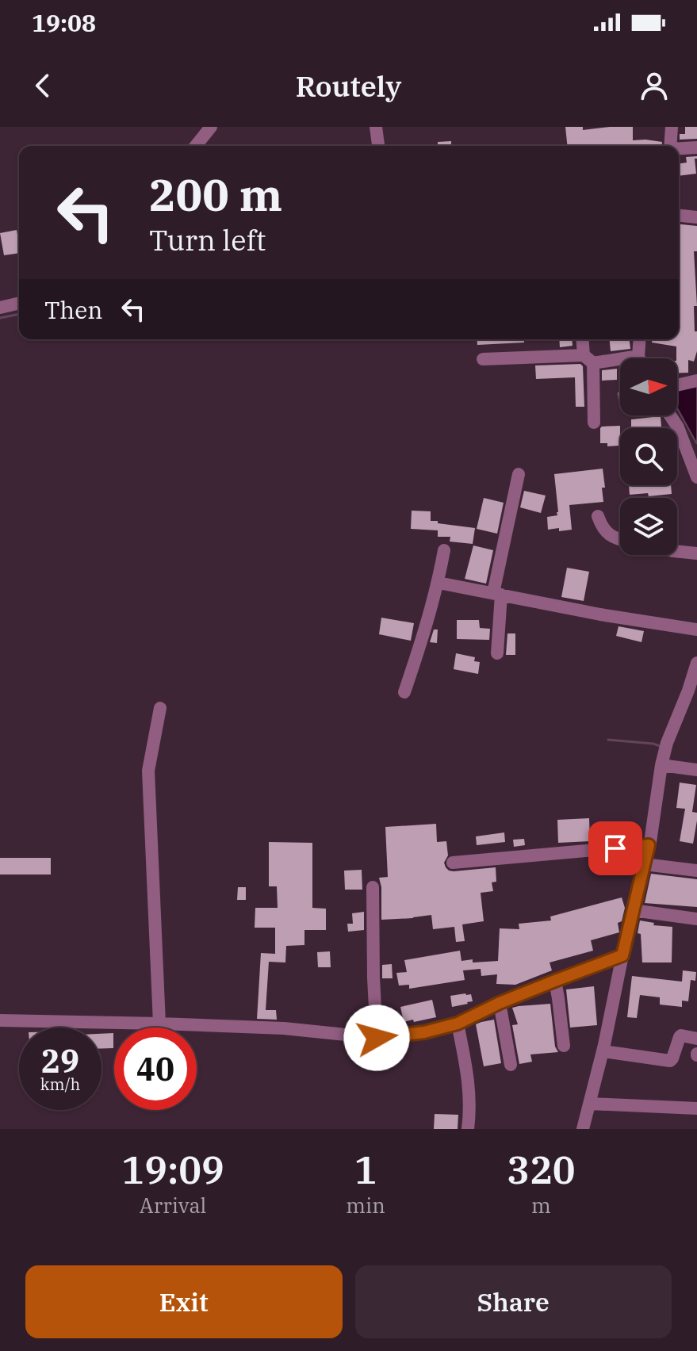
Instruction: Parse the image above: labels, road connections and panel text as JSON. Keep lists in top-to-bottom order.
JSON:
{
  "north": "right",
  "page": {
    "status": "19:08",
    "header": "Routely",
    "turn": ["200 m", "Turn left"],
    "then": "Then",
    "speed": "29 km/h",
    "limit": "40",
    "eta": [
      "19:09",
      "Arrival",
      "1",
      "min",
      "320",
      "m"
    ],
    "buttons": ["Exit", "Share"]
  }
}
